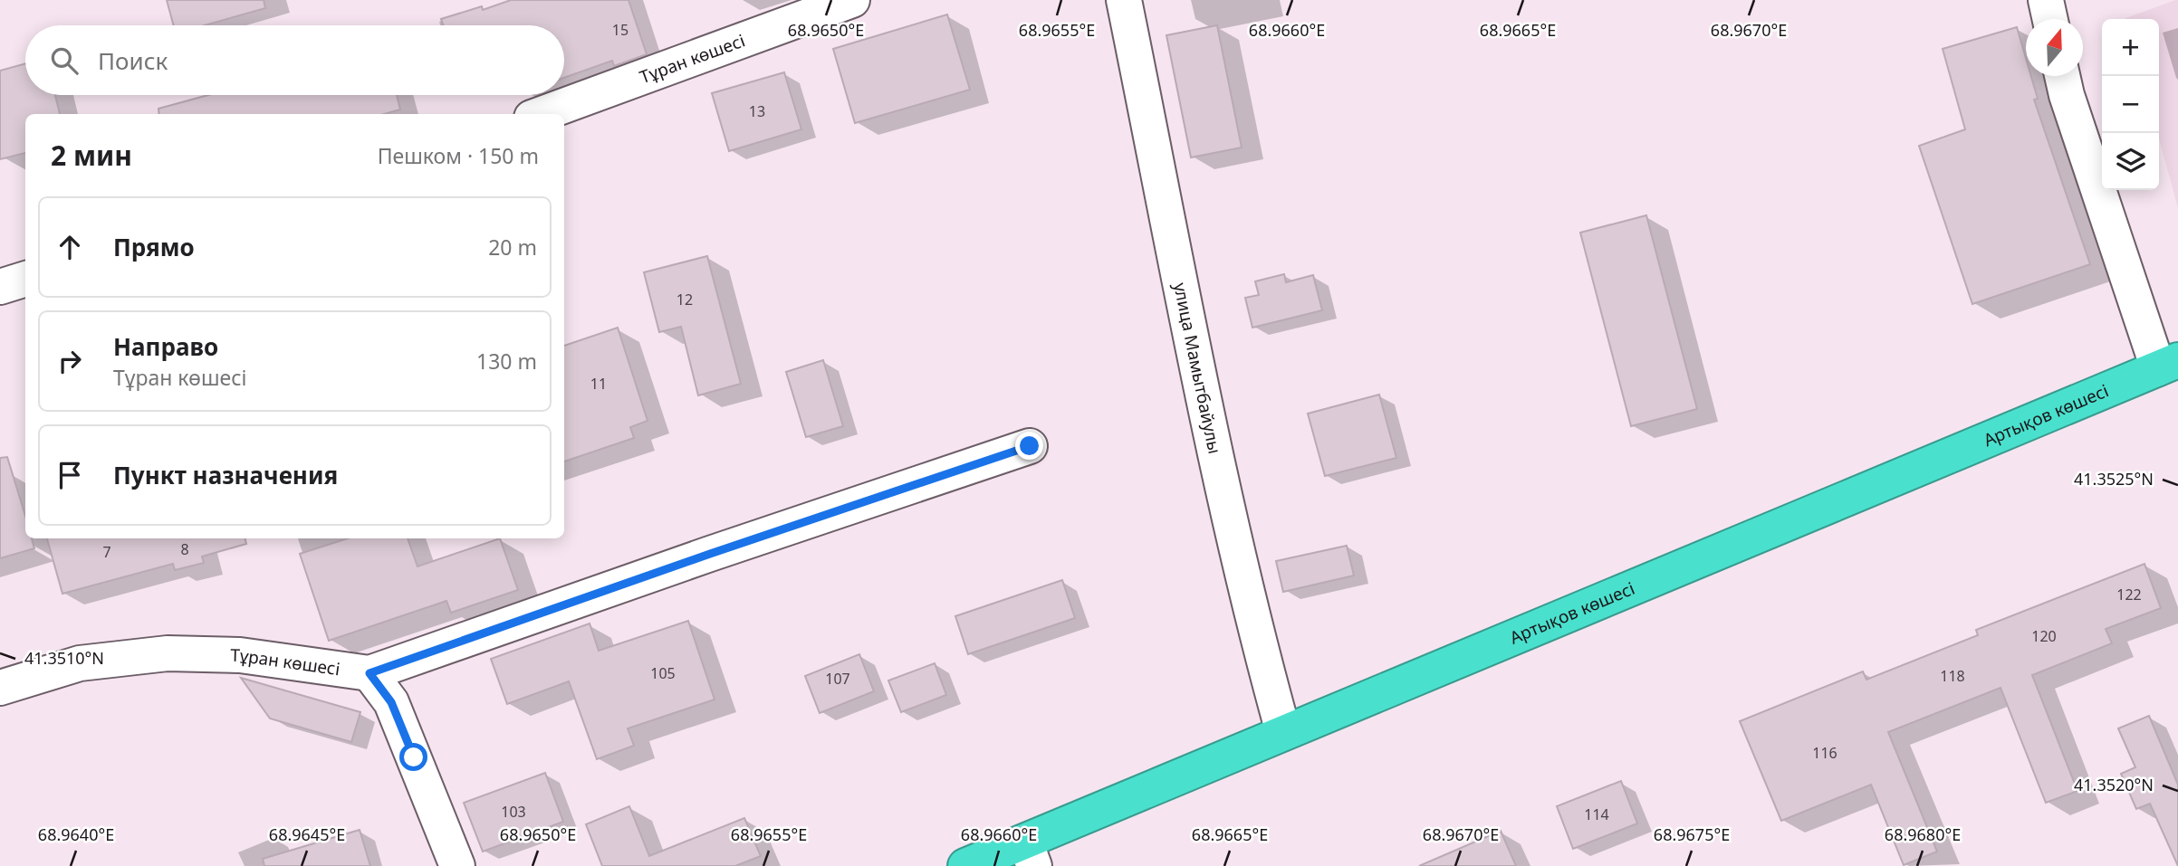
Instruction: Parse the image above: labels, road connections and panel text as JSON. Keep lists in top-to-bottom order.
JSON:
{
  "streets": {
    "highway": ["Артықов көшесі"],
    "street": ["Тұран көшесі", "улица Мамытбайулы"]
  },
  "crossings": [
    ["улица Мамытбайулы", "Артықов көшесі"]
  ],
  "house_numbers": [
    "15",
    "13",
    "12",
    "11",
    "8",
    "7",
    "122",
    "120",
    "105",
    "118",
    "107",
    "116",
    "103",
    "114"
  ],
  "north": "top",
  "page": {
    "map_buttons": ["+", "−"],
    "search": "Поиск",
    "heading": ["2 мин", "Пешком · 150 m"],
    "list": [
      ["Прямо", "20 m"],
      ["Направо", "Тұран көшесі", "130 m"],
      "Пункт назначения"
    ]
  },
  "coordinates": [
    "68.9655°E",
    "68.9665°E",
    "68.9670°E",
    "68.9650°E",
    "68.9660°E",
    "41.3525°N",
    "41.3510°N",
    "41.3520°N",
    "68.9640°E",
    "68.9645°E",
    "68.9675°E",
    "68.9680°E"
  ]
}
